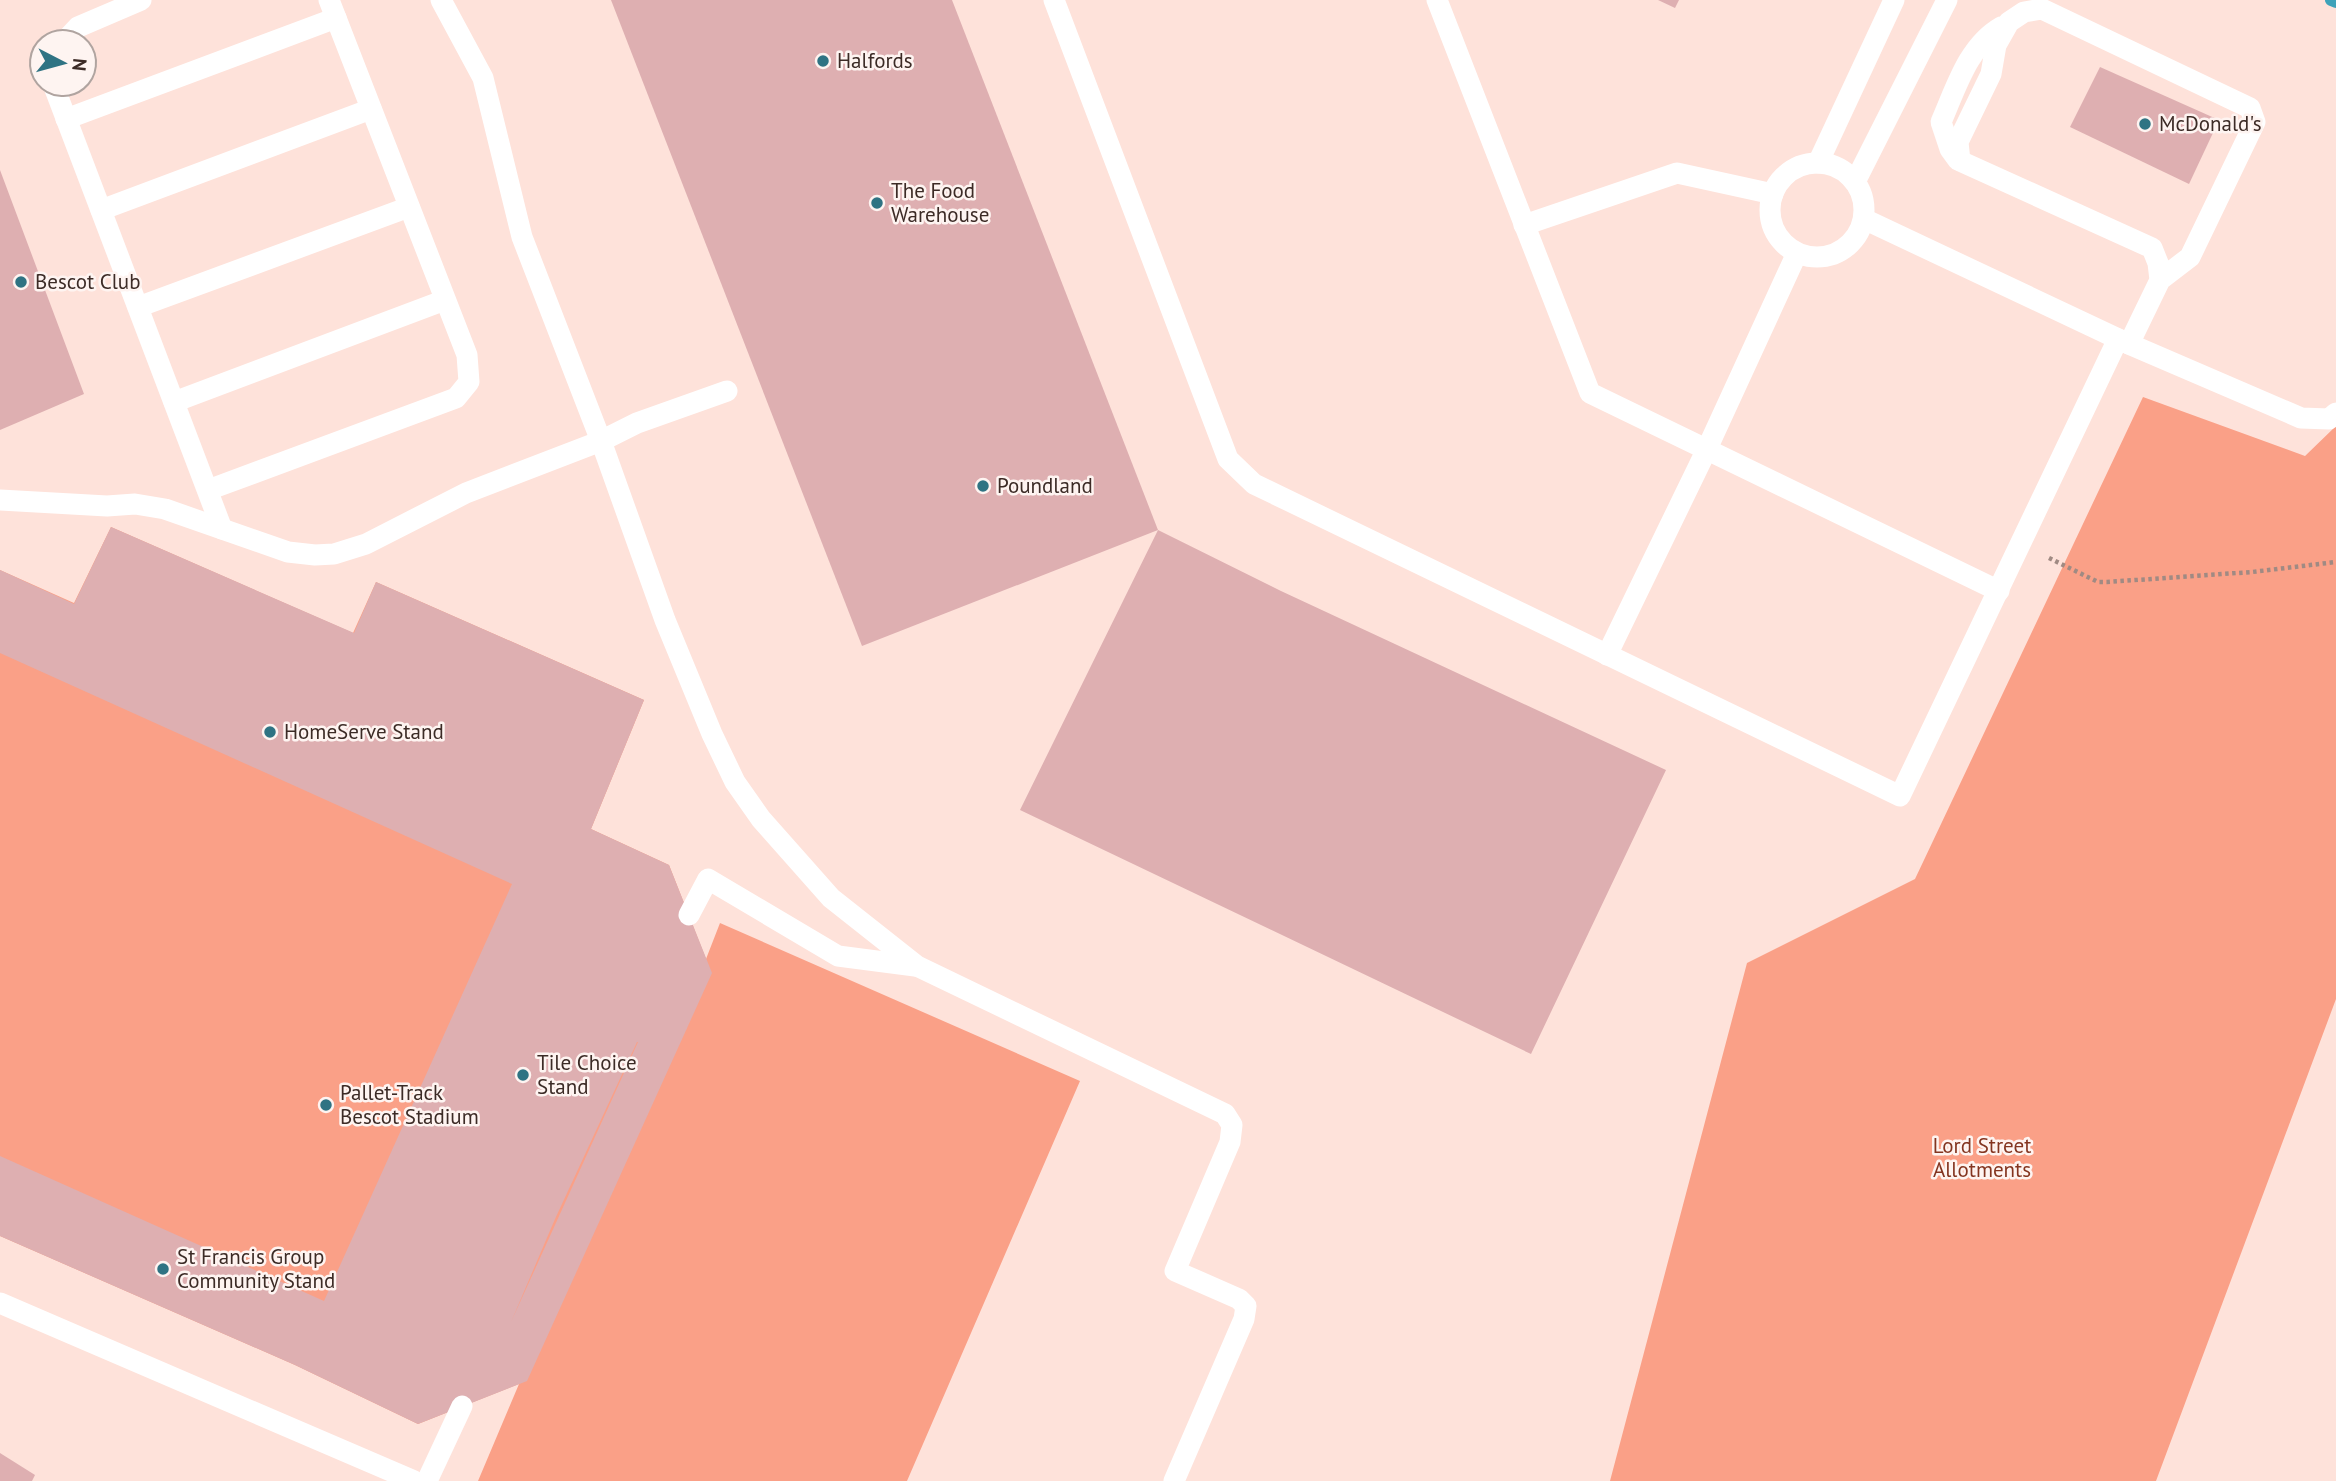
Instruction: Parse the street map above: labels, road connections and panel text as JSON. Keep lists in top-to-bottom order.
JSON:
{
  "parks": ["Lord Street Allotments"],
  "places": [
    "Halfords",
    "McDonald's",
    "The Food Warehouse",
    "Bescot Club",
    "Poundland",
    "HomeServe Stand",
    "Tile Choice Stand",
    "Pallet-Track Bescot Stadium",
    "St Francis Group Community Stand"
  ],
  "north": "right"
}
